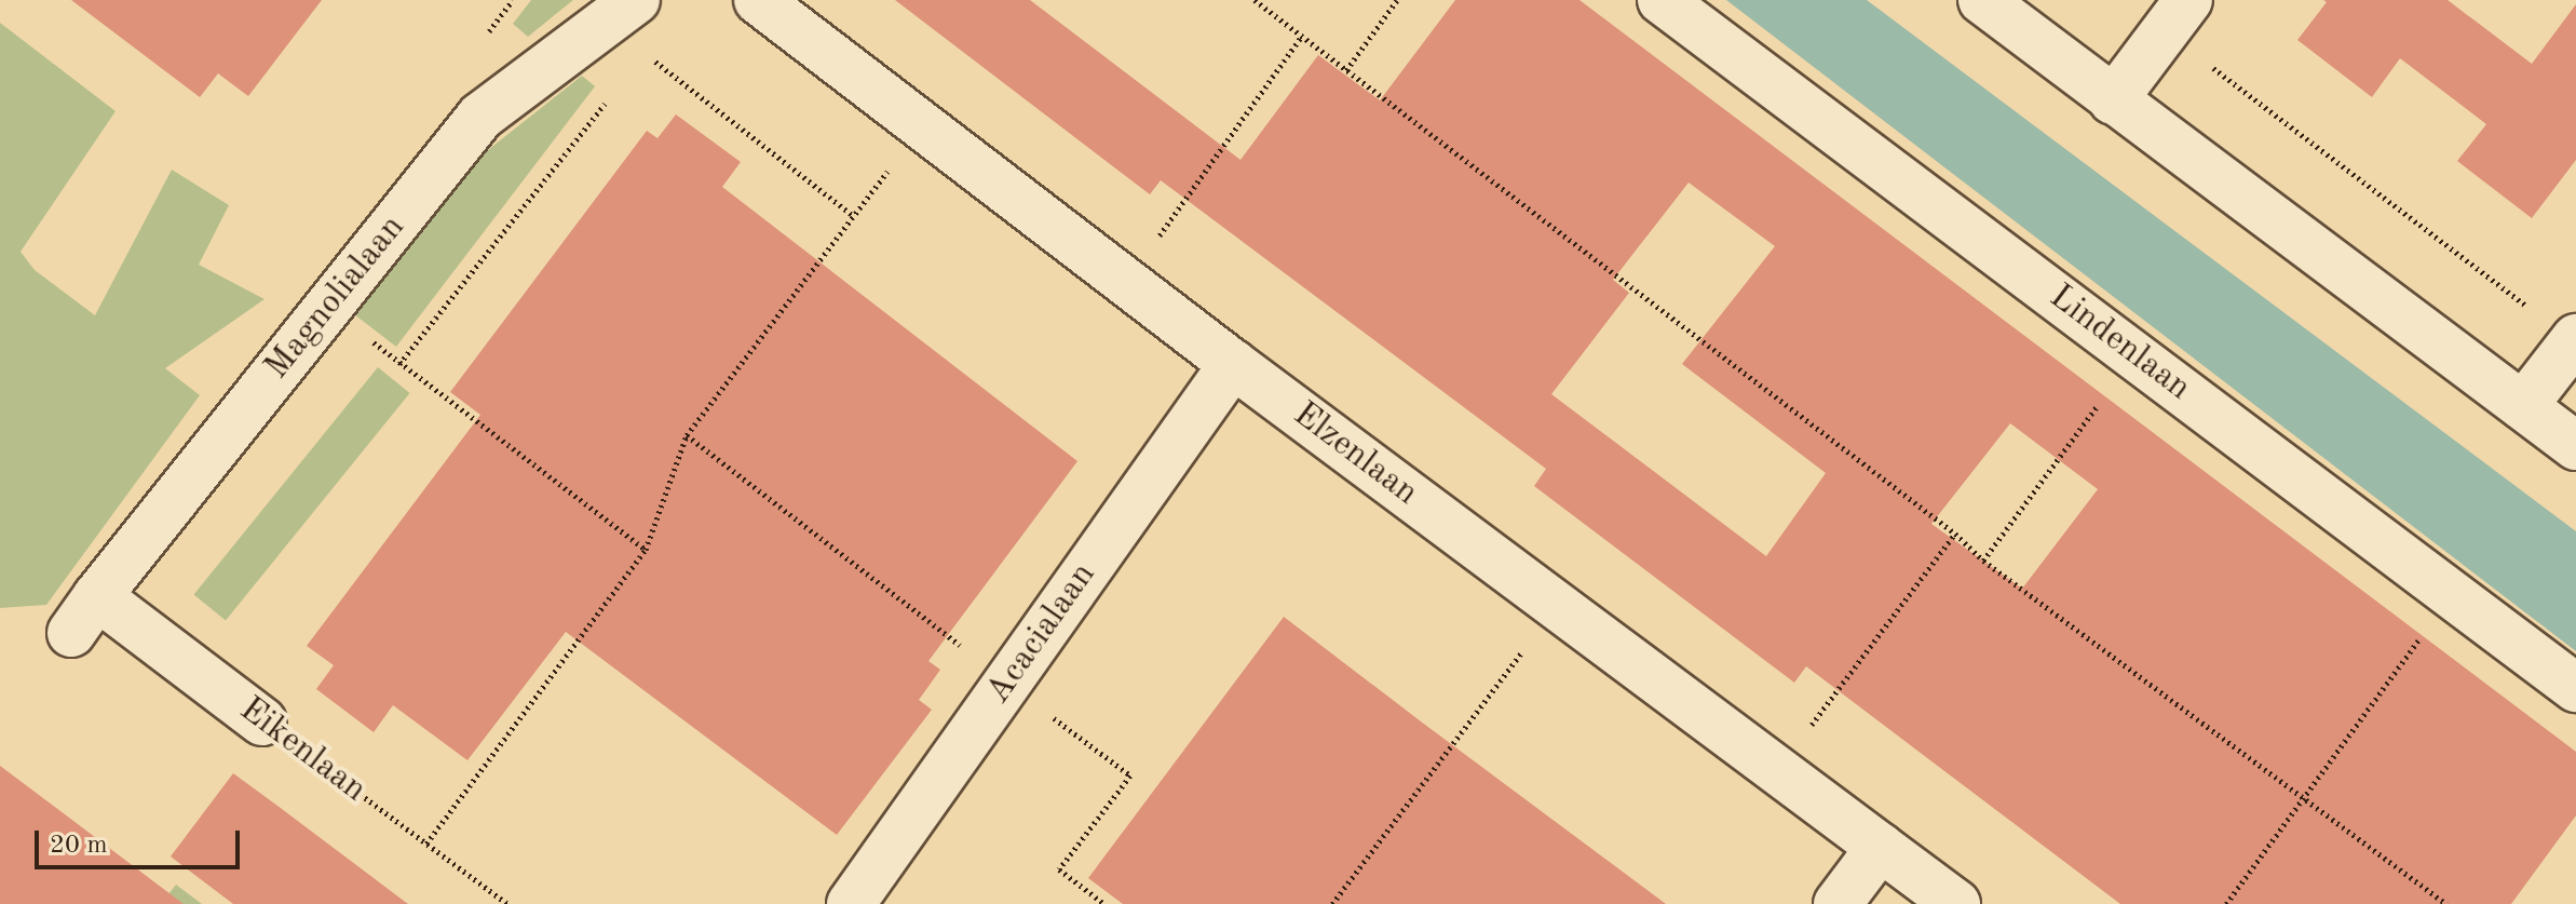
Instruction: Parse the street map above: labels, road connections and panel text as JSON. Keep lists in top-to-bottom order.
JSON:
{
  "streets": {
    "street": [
      "Magnolialaan",
      "Lindenlaan",
      "Elzenlaan",
      "Acacialaan",
      "Eikenlaan"
    ]
  },
  "crossings": [
    ["Magnolialaan", "Eikenlaan"],
    ["Elzenlaan", "Acacialaan"]
  ],
  "scale_bar": "20 m"
}
